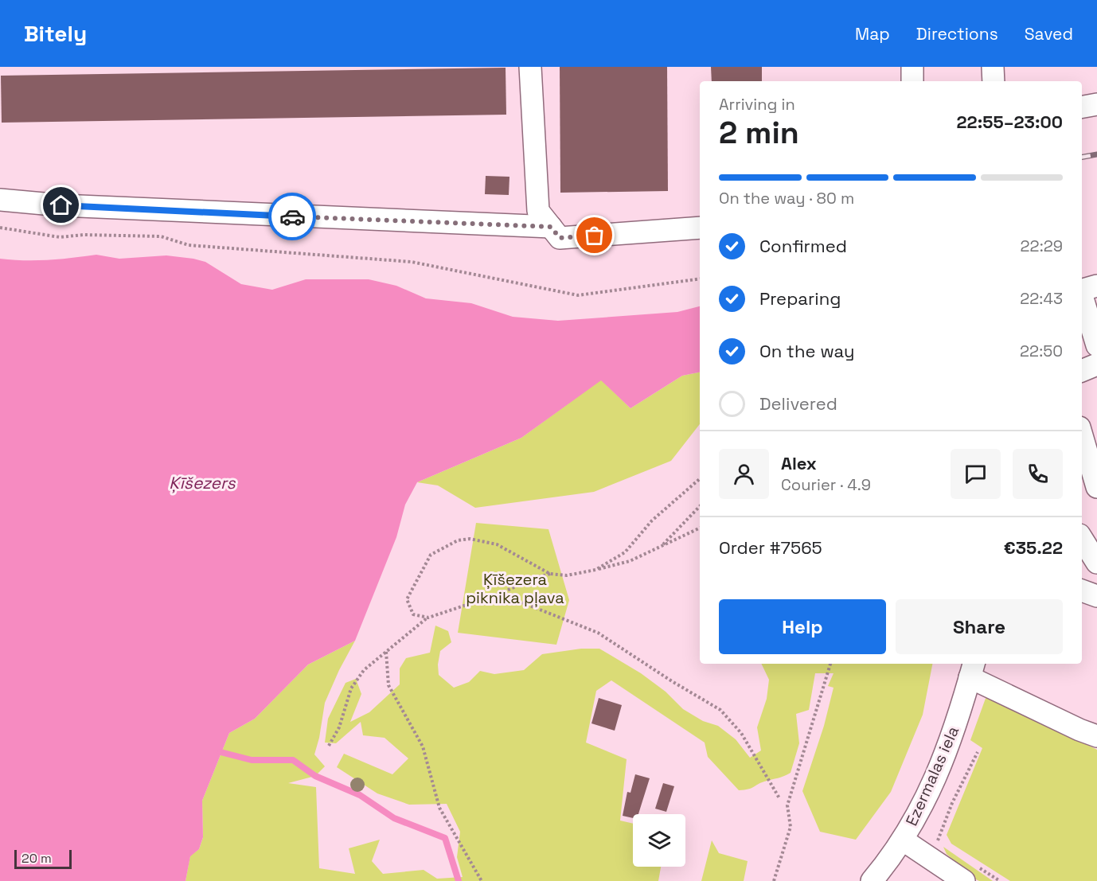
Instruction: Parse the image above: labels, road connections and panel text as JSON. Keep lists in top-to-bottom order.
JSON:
{
  "streets": {
    "street": ["Ezermalas iela"]
  },
  "water": ["Ķīšezers"],
  "parks": ["Ķīšezera piknika pļava"],
  "scale_bar": "20 m",
  "page": {
    "header": "Bitely",
    "nav": ["Map", "Directions", "Saved"],
    "heading": ["2 min", "Arriving in", "22:55–23:00"],
    "panel": [
      "Alex",
      "Courier · 4.9",
      "Order #7565",
      "€35.22"
    ],
    "bar": "On the way · 80 m",
    "list": [
      ["Confirmed", "22:29"],
      ["Preparing", "22:43"],
      ["On the way", "22:50"],
      "Delivered"
    ],
    "buttons": ["Help", "Share"],
    "scale": "20 m"
  }
}
